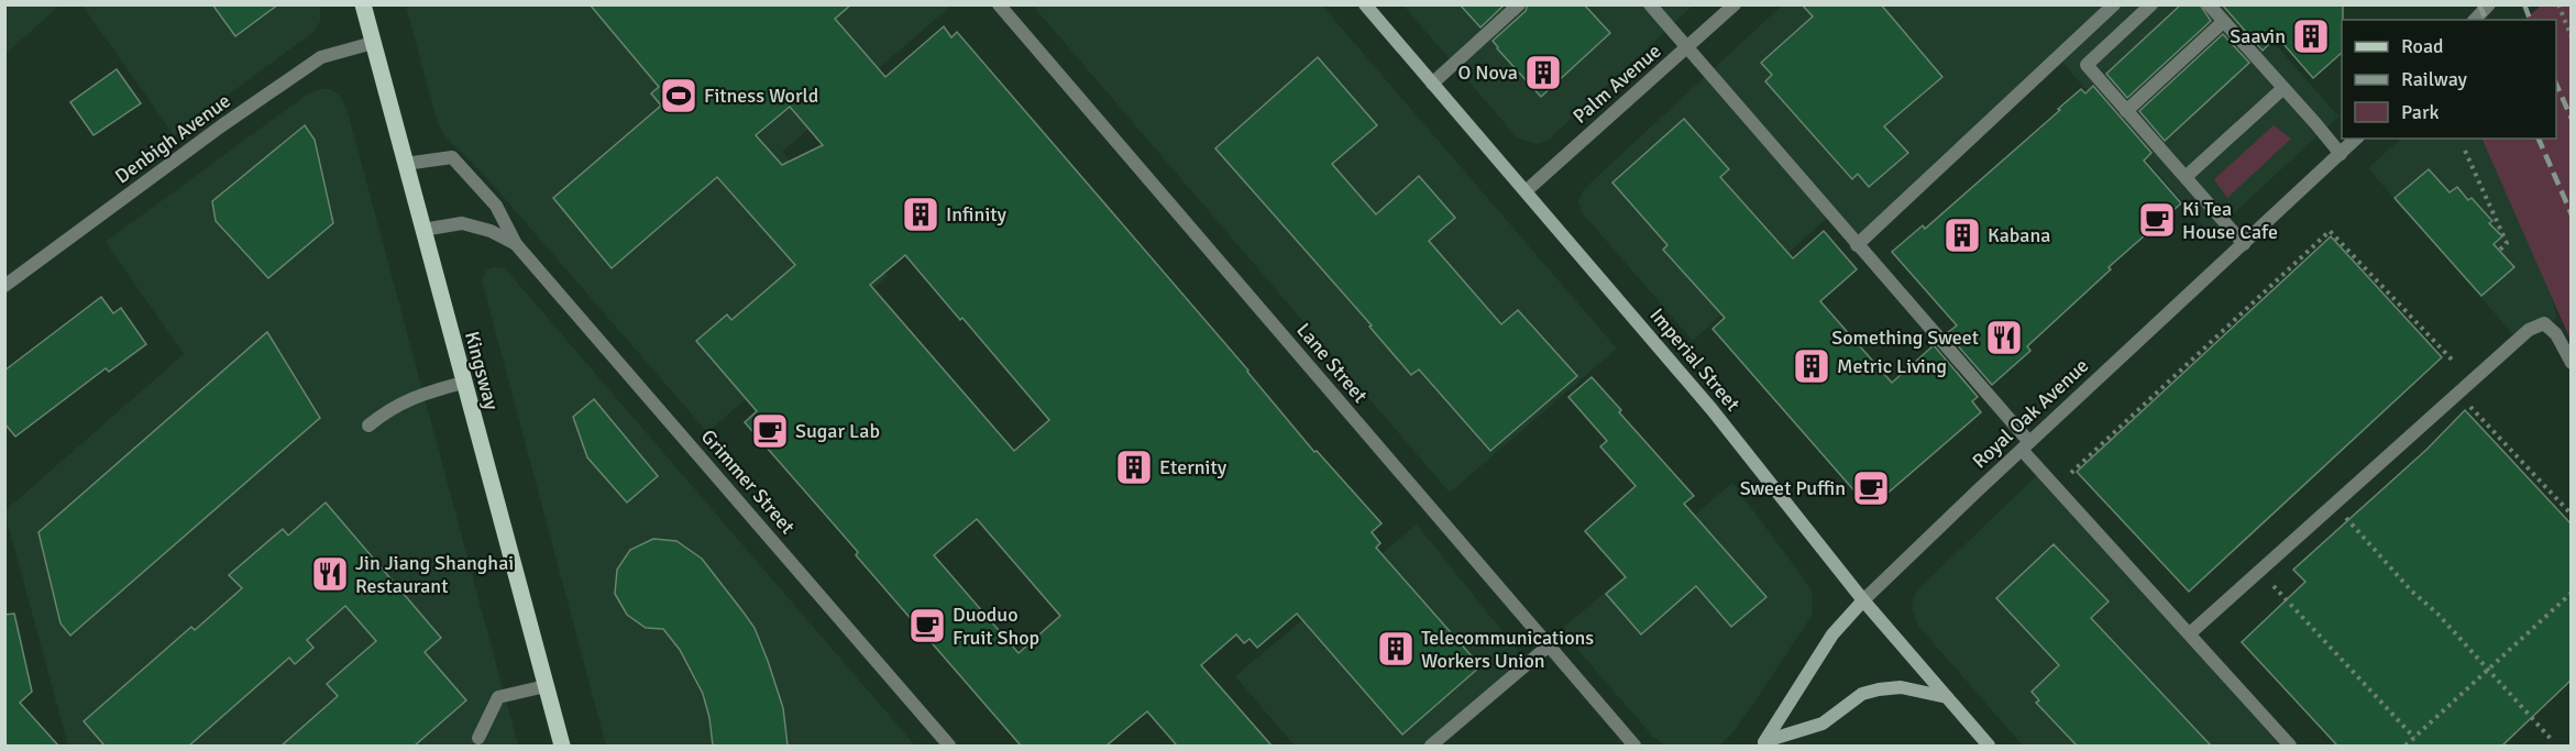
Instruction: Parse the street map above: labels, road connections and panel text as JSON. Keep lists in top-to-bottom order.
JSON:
{
  "streets": {
    "main road": ["Imperial Street", "Kingsway", "Royal Oak Avenue"],
    "street": [
      "Palm Avenue",
      "Denbigh Avenue",
      "Lane Street",
      "Grimmer Street"
    ]
  },
  "crossings": [
    ["Palm Avenue", "Imperial Street"],
    ["Denbigh Avenue", "Kingsway"],
    ["Imperial Street", "Royal Oak Avenue"],
    ["Kingsway", "Grimmer Street"]
  ],
  "places": {
    "building": [
      "Saavin",
      "O Nova",
      "Infinity",
      "Kabana",
      "Metric Living",
      "Eternity",
      "Telecommunications Workers Union"
    ],
    "sports": ["Fitness World"],
    "cafe": [
      "Ki Tea House Cafe",
      "Sugar Lab",
      "Sweet Puffin",
      "Duoduo Fruit Shop"
    ],
    "restaurant": ["Something Sweet", "Jin Jiang Shanghai Restaurant"]
  },
  "legend": ["Road", "Railway", "Park"]
}
